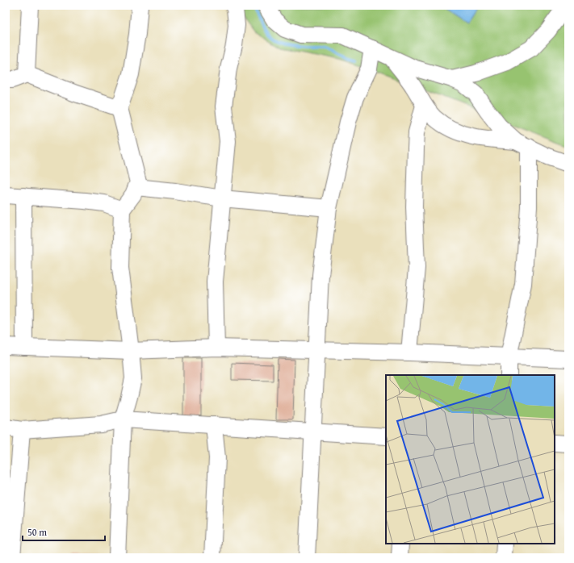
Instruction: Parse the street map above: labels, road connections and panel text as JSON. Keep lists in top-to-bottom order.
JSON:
{
  "scale_bar": "50 m"
}
